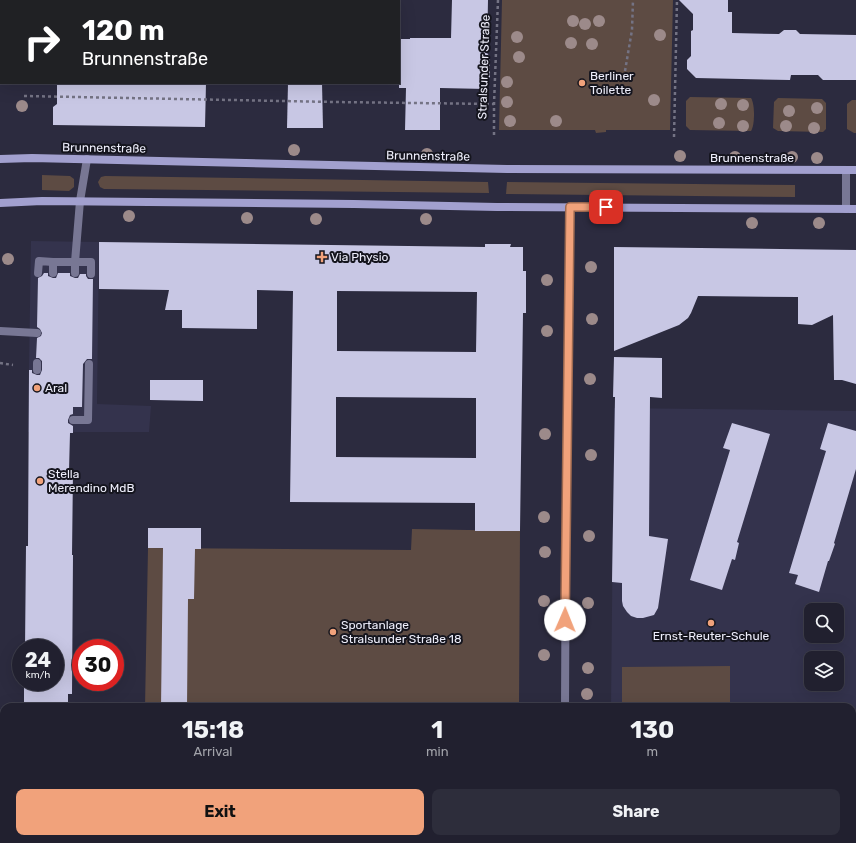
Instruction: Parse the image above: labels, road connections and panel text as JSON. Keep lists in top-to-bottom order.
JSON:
{
  "streets": {
    "main road": ["Brunnenstraße"],
    "path": ["Stralsunder Straße"]
  },
  "places": {
    "other": [
      "Berliner Toilette",
      "Aral",
      "Stella Merendino MdB",
      "Ernst-Reuter-Schule",
      "Sportanlage Stralsunder Straße 18"
    ],
    "health": ["Via Physio"]
  },
  "page": {
    "turn": ["120 m", "Brunnenstraße"],
    "speed": "24 km/h",
    "limit": "30",
    "eta": [
      "15:18",
      "Arrival",
      "1",
      "min",
      "130",
      "m"
    ],
    "buttons": ["Exit", "Share"]
  }
}
